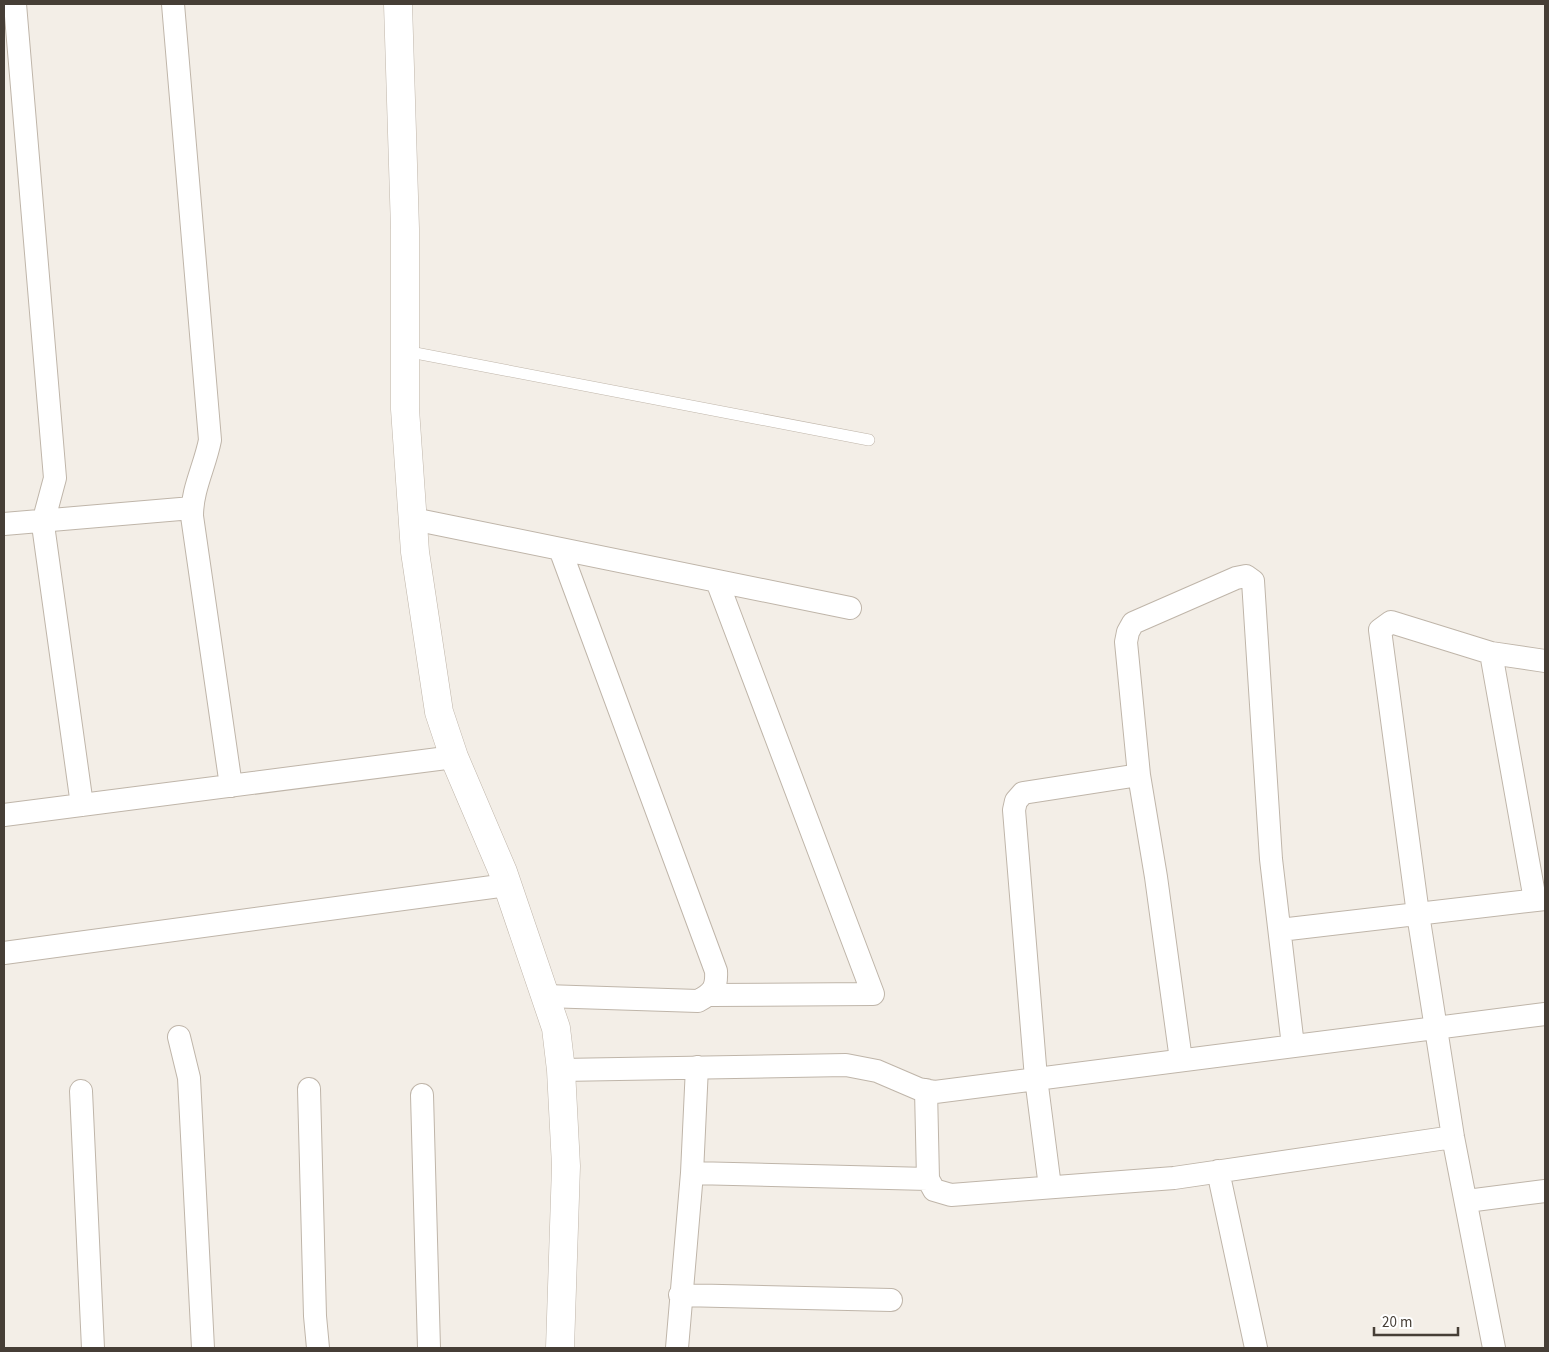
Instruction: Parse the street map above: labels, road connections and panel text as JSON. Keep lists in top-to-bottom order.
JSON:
{
  "scale_bar": "20 m"
}
